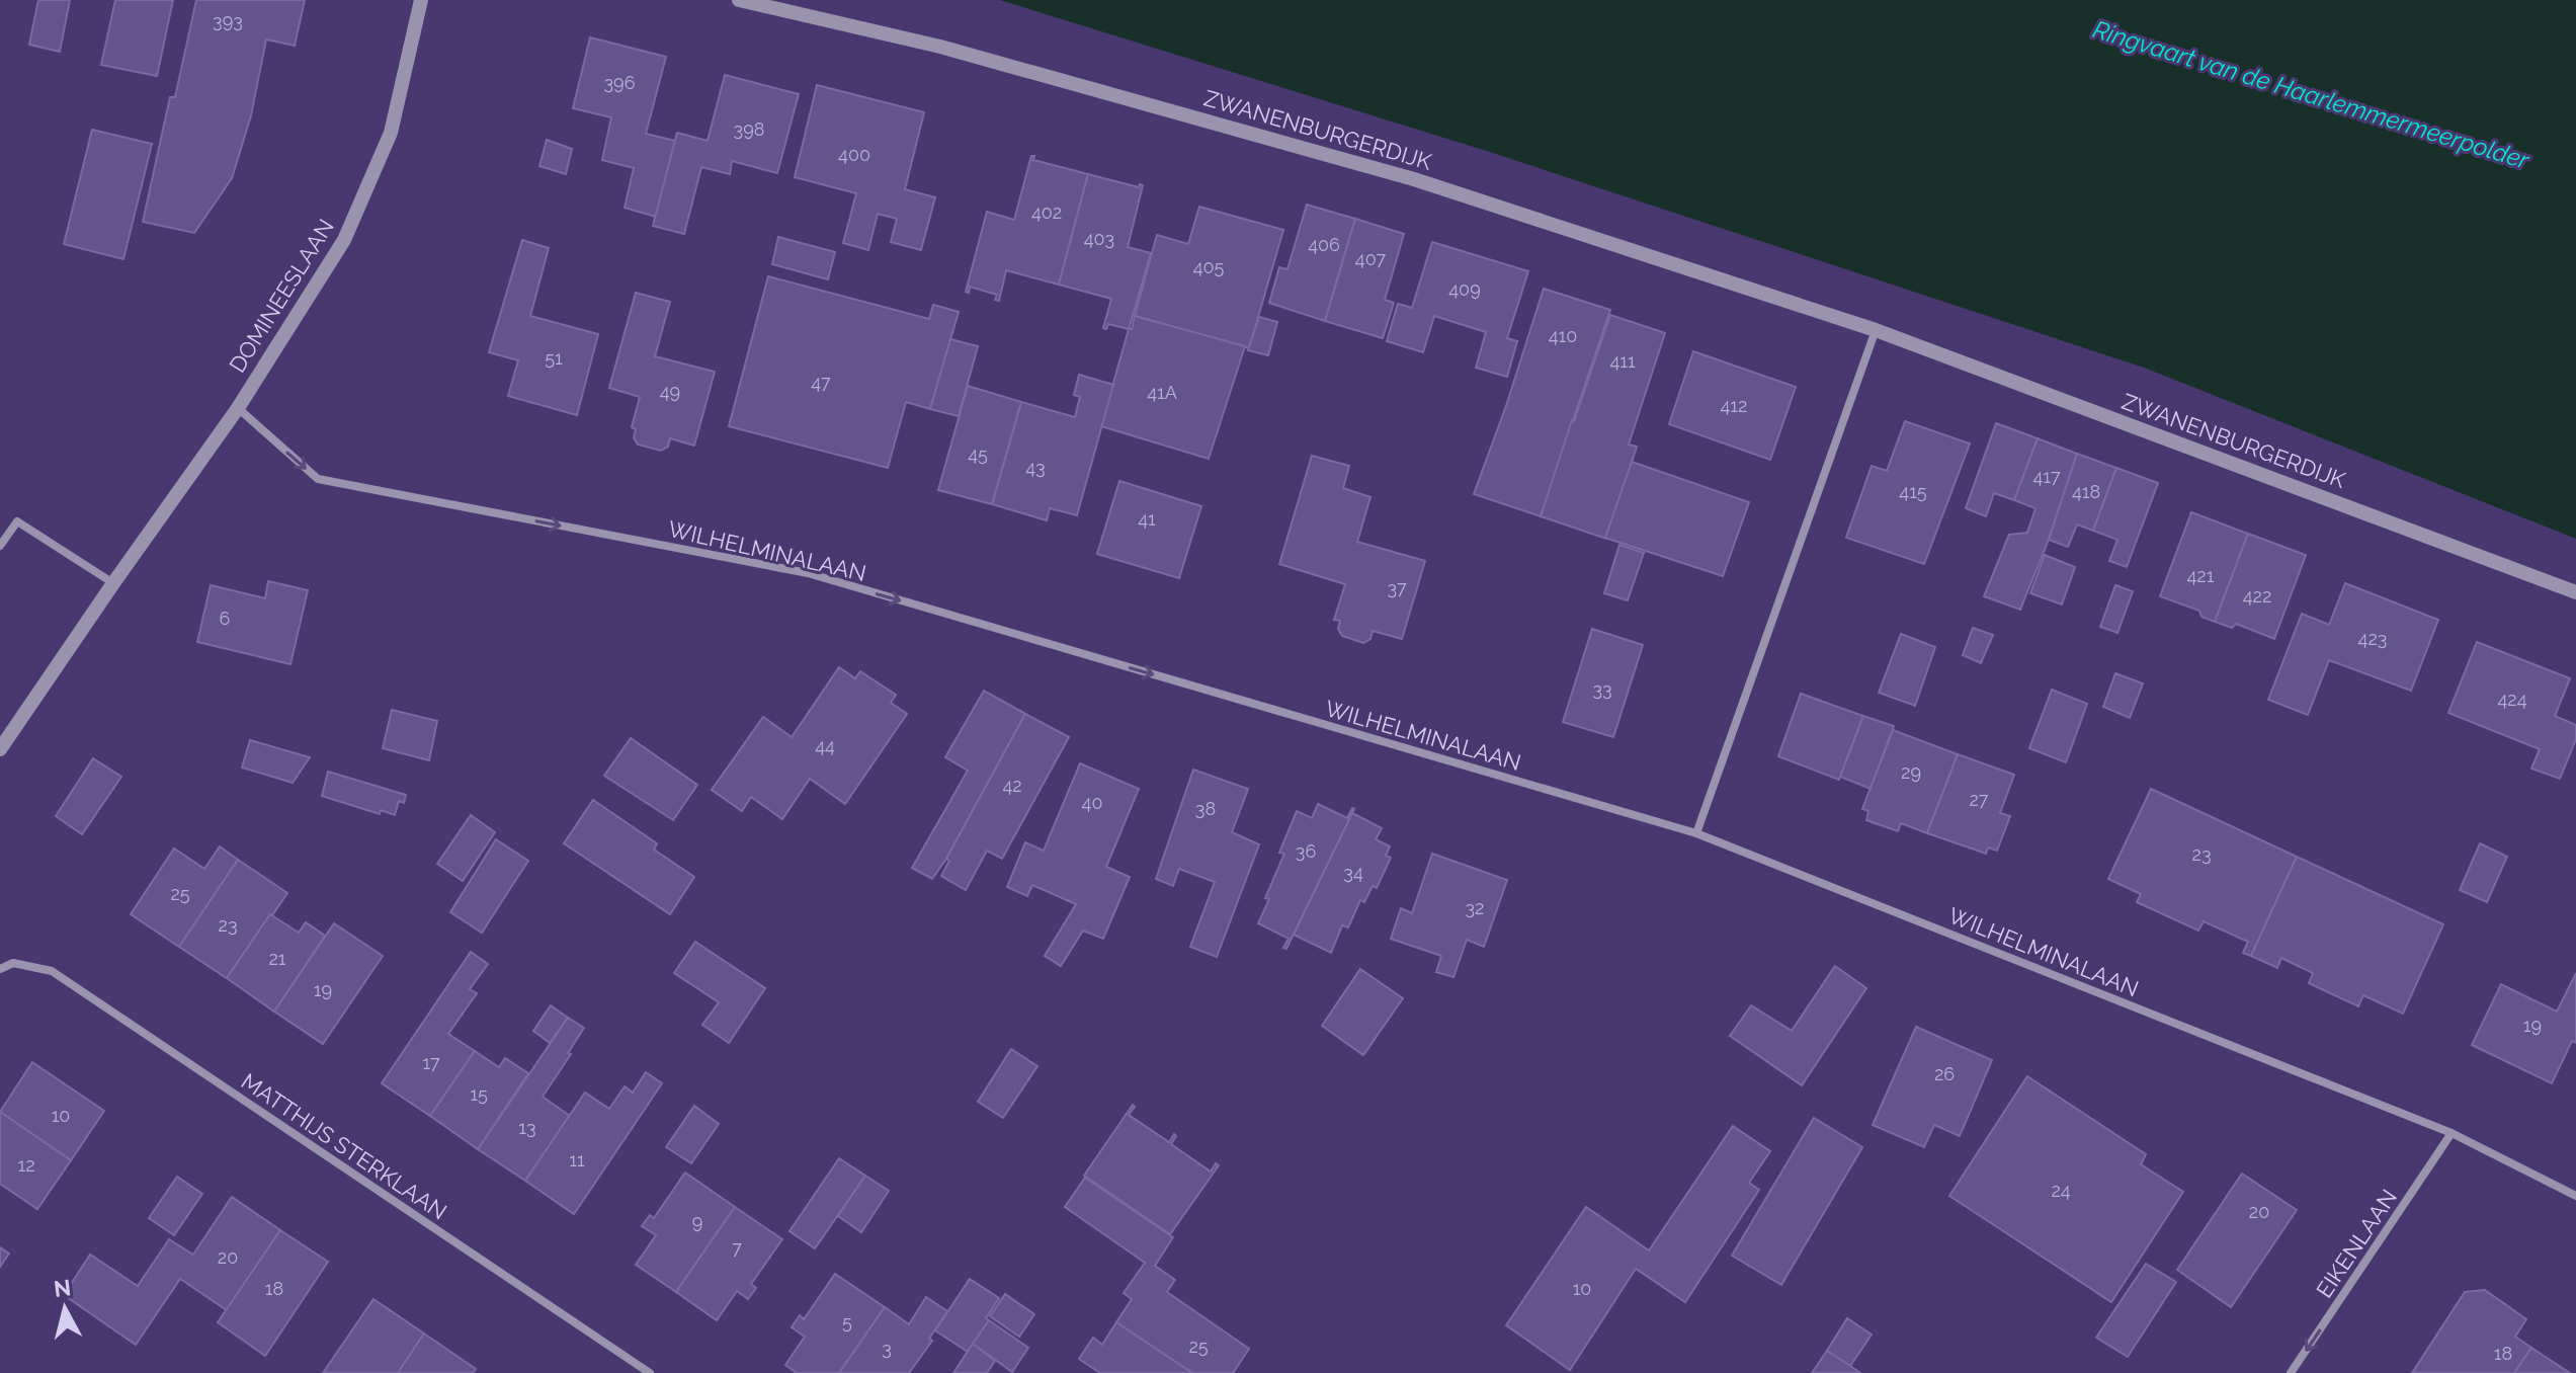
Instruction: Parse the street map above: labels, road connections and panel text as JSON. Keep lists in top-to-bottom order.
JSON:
{
  "streets": {
    "street": [
      "ZWANENBURGERDIJK",
      "DOMINEESLAAN",
      "WILHELMINALAAN",
      "MATTHIJS STERKLAAN",
      "EIKENLAAN"
    ]
  },
  "crossings": [
    ["DOMINEESLAAN", "WILHELMINALAAN"],
    ["WILHELMINALAAN", "EIKENLAAN"]
  ],
  "one_way": ["WILHELMINALAAN", "EIKENLAAN"],
  "water": ["Ringvaart van de Haarlemmermeerpolder"],
  "house_numbers": [
    "393",
    "396",
    "398",
    "400",
    "402",
    "403",
    "406",
    "407",
    "405",
    "409",
    "410",
    "51",
    "411",
    "47",
    "49",
    "41A",
    "412",
    "45",
    "43",
    "417",
    "415",
    "418",
    "41",
    "421",
    "37",
    "422",
    "6",
    "423",
    "33",
    "424",
    "44",
    "29",
    "42",
    "27",
    "40",
    "38",
    "36",
    "23",
    "34",
    "25",
    "32",
    "23",
    "21",
    "19",
    "19",
    "17",
    "26",
    "15",
    "10",
    "13",
    "11",
    "12",
    "24",
    "20",
    "9",
    "7",
    "20",
    "18",
    "10",
    "5",
    "25",
    "3",
    "18"
  ],
  "north": "top"
}
